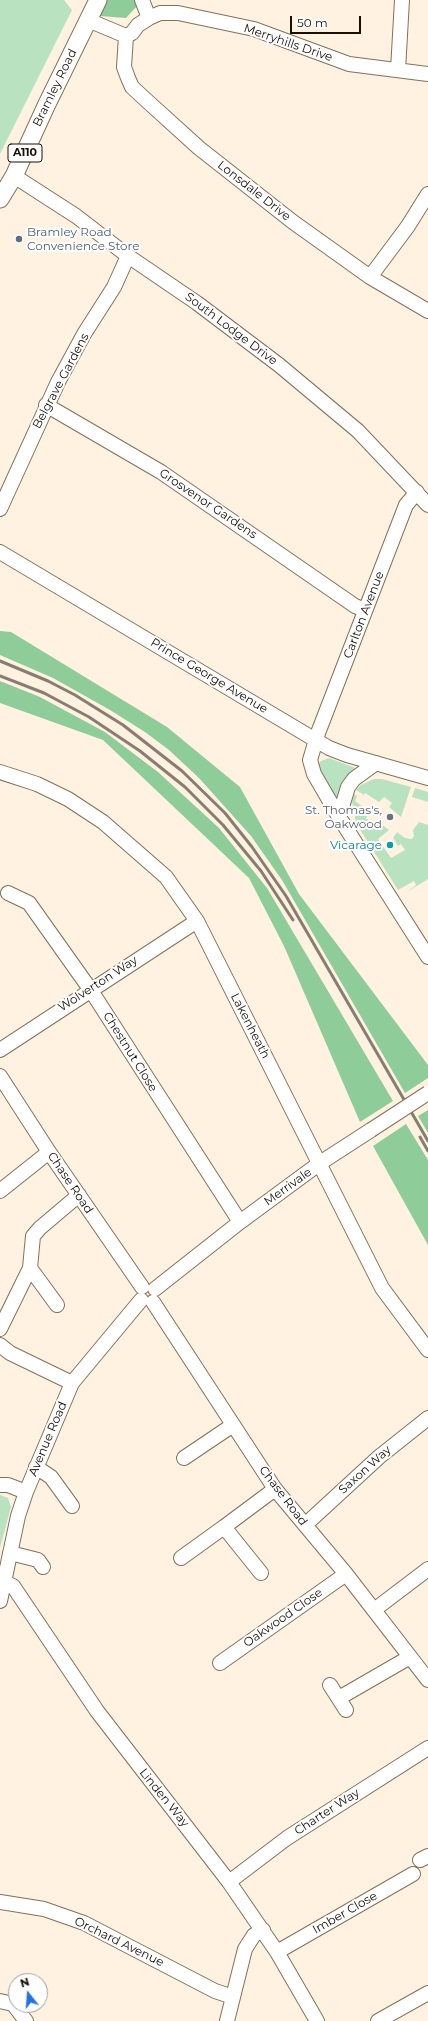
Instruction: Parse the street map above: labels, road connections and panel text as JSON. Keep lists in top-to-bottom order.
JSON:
{
  "streets": {
    "main road": ["Bramley Road", "A110"],
    "street": [
      "Merryhills Drive",
      "Lonsdale Drive",
      "South Lodge Drive",
      "Belgrave Gardens",
      "Grosvenor Gardens",
      "Carlton Avenue",
      "Prince George Avenue",
      "Wolverton Way",
      "Lakenheath",
      "Chestnut Close",
      "Chase Road",
      "Merrivale",
      "Avenue Road",
      "Saxon Way",
      "Oakwood Close",
      "Linden Way",
      "Charter Way",
      "Imber Close",
      "Orchard Avenue"
    ]
  },
  "crossings": [
    ["Merryhills Drive", "Lonsdale Drive"],
    ["Bramley Road", "A110"],
    ["Bramley Road", "South Lodge Drive"],
    ["South Lodge Drive", "Belgrave Gardens"],
    ["South Lodge Drive", "Carlton Avenue"],
    ["Belgrave Gardens", "Grosvenor Gardens"],
    ["Grosvenor Gardens", "Carlton Avenue"],
    ["Carlton Avenue", "Prince George Avenue"],
    ["Wolverton Way", "Lakenheath"],
    ["Wolverton Way", "Chestnut Close"],
    ["Lakenheath", "Merrivale"],
    ["Chestnut Close", "Merrivale"],
    ["Chase Road", "Merrivale"],
    ["Chase Road", "Avenue Road"],
    ["Chase Road", "Saxon Way"],
    ["Chase Road", "Oakwood Close"],
    ["Merrivale", "Avenue Road"],
    ["Avenue Road", "Linden Way"],
    ["Linden Way", "Charter Way"],
    ["Linden Way", "Imber Close"]
  ],
  "places": ["Bramley Road Convenience Store", "St. Thomas's, Oakwood", "Vicarage"],
  "scale_bar": "50 m",
  "north": "top"
}
